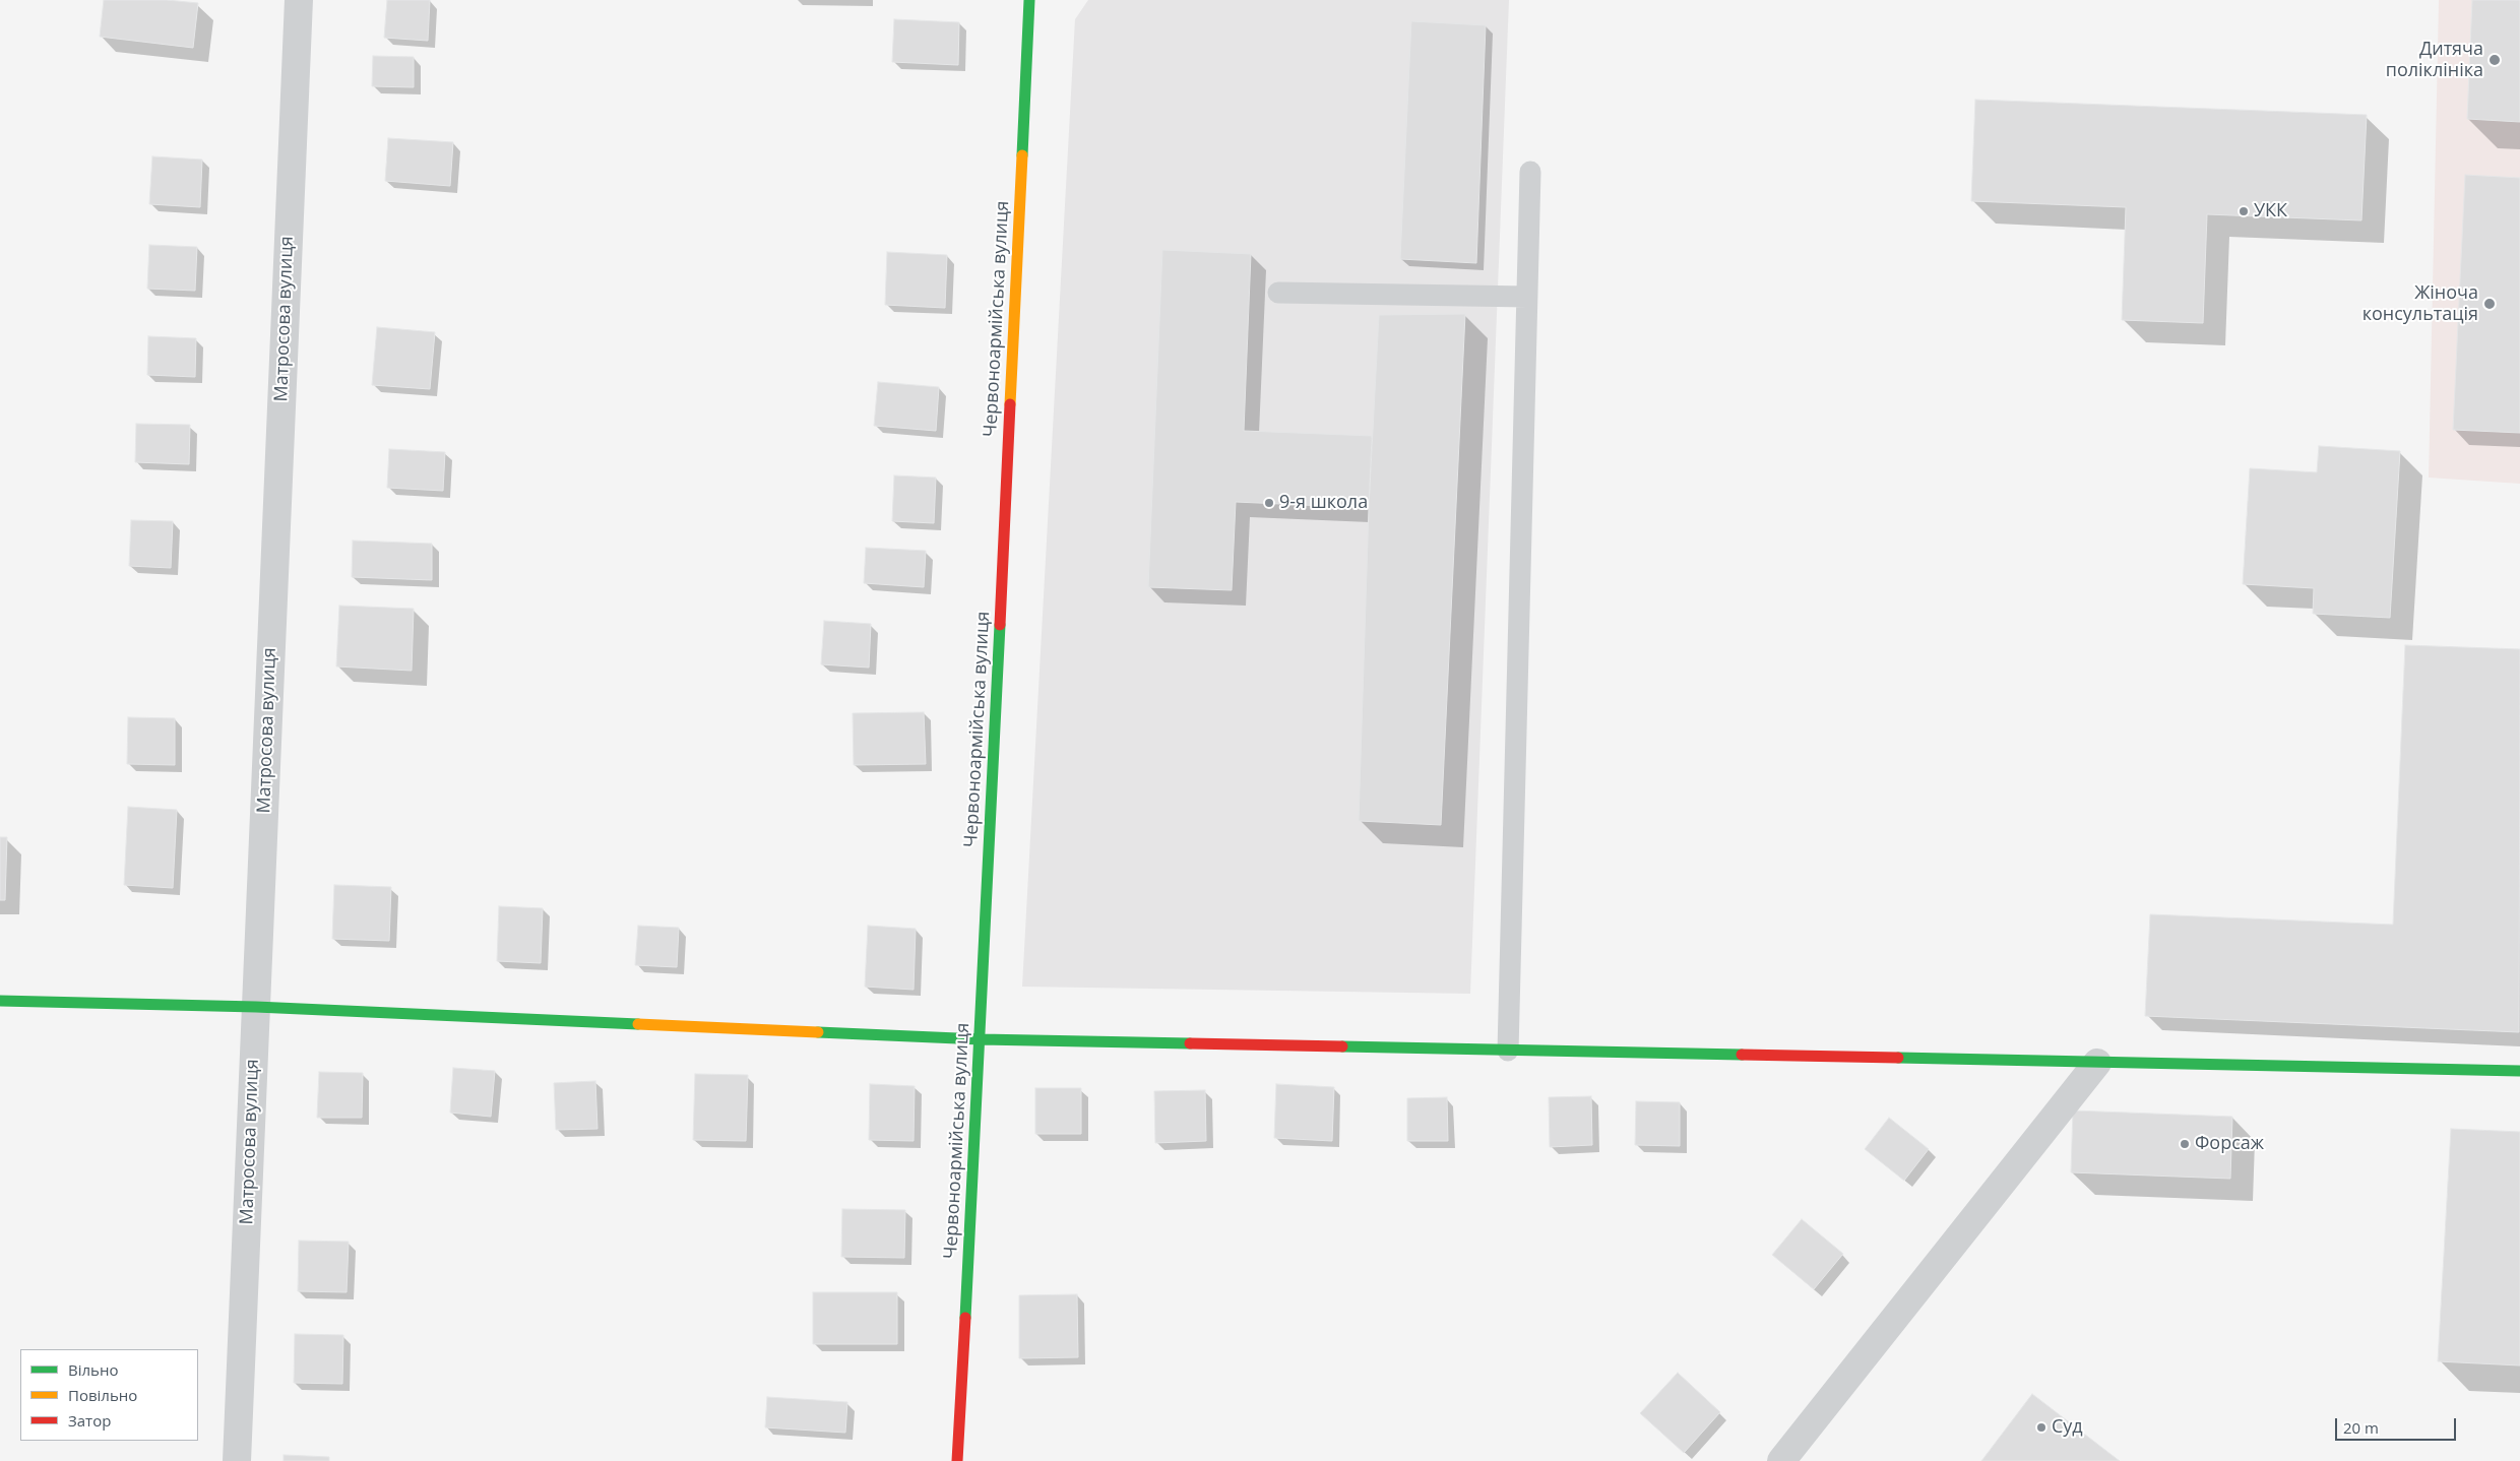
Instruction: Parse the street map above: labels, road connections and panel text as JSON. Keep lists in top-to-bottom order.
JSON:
{
  "streets": {
    "street": ["Матросова вулиця", "Червоноармійська вулиця"]
  },
  "places": [
    "Дитяча поліклініка",
    "УКК",
    "Жіноча консультація",
    "9-я школа",
    "Форсаж",
    "Суд"
  ],
  "legend": ["Вільно", "Повільно", "Затор"],
  "scale_bar": "20 m"
}
